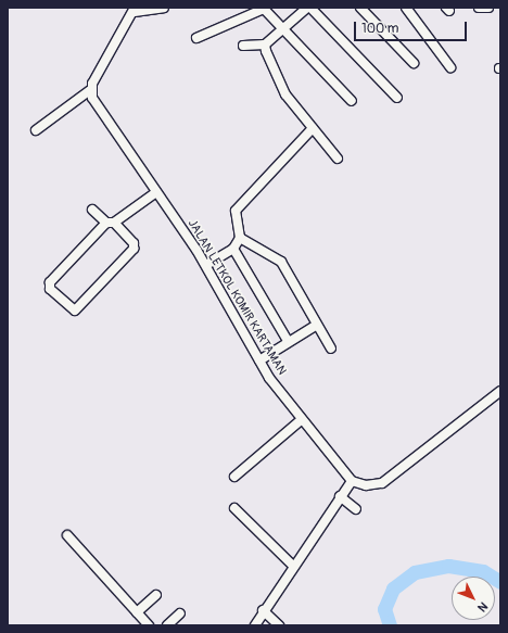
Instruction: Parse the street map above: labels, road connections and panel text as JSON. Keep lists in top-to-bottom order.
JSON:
{
  "streets": {
    "street": ["JALAN LETKOL KOMIR KARTAMAN"]
  },
  "scale_bar": "100 m",
  "north": "bottom right"
}
